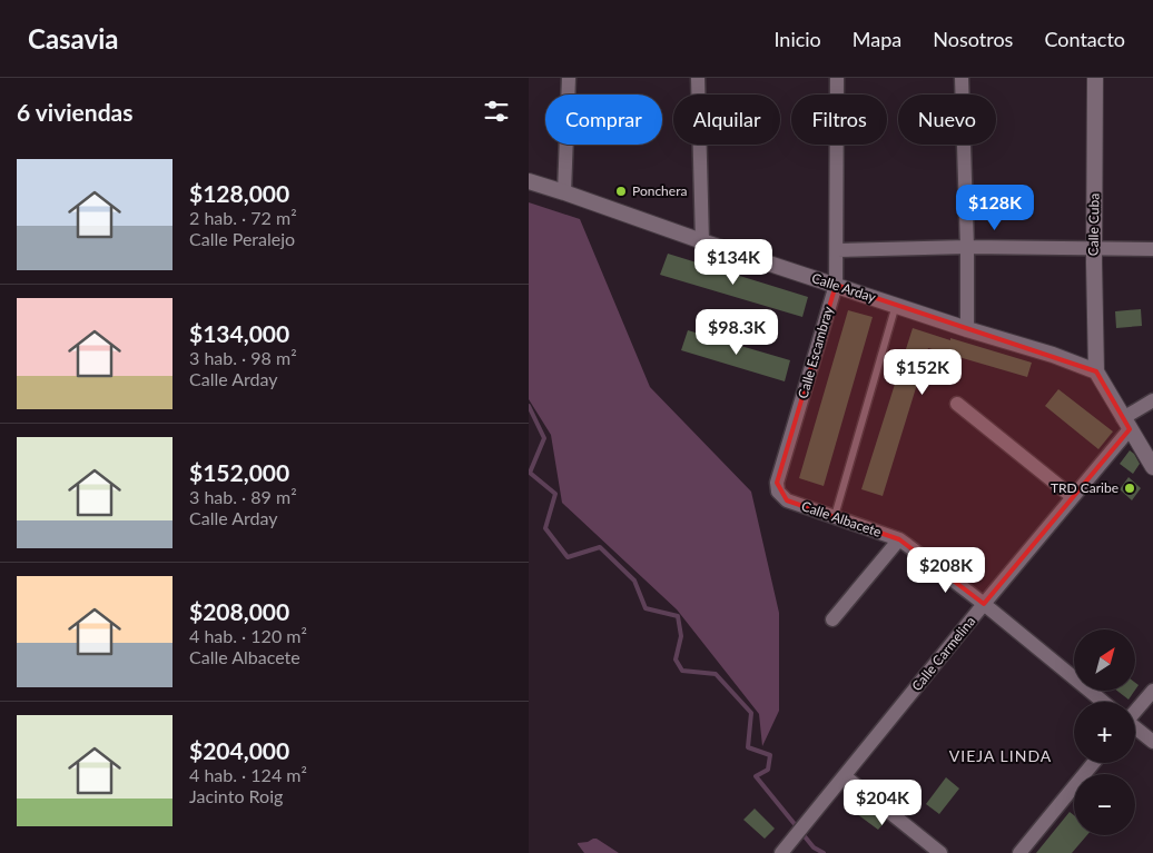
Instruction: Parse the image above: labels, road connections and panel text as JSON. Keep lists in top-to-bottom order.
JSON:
{
  "streets": {
    "street": [
      "Calle Cuba",
      "Calle Arday",
      "Calle Escambray",
      "Calle Albacete",
      "Calle Carmelina"
    ]
  },
  "crossings": [
    ["Calle Cuba", "Calle Arday"],
    ["Calle Arday", "Calle Escambray"],
    ["Calle Escambray", "Calle Albacete"],
    ["Calle Albacete", "Calle Carmelina"]
  ],
  "districts": ["VIEJA LINDA"],
  "places": ["Ponchera", "TRD Caribe"],
  "north": "top right",
  "page": {
    "header": "Casavia",
    "nav": [
      "Inicio",
      "Mapa",
      "Nosotros",
      "Contacto"
    ],
    "heading": "6 viviendas",
    "chip": [
      "Comprar",
      "Alquilar",
      "Filtros",
      "Nuevo"
    ],
    "list": [
      {
        "name": "$128,000",
        "note": "2 hab. · 72 m² · Calle Peralejo"
      },
      {
        "name": "$134,000",
        "note": "3 hab. · 98 m² · Calle Arday"
      },
      {
        "name": "$152,000",
        "note": "3 hab. · 89 m² · Calle Arday"
      },
      {
        "name": "$208,000",
        "note": "4 hab. · 120 m² · Calle Albacete"
      },
      {
        "name": "$204,000",
        "note": "4 hab. · 124 m² · Jacinto Roig"
      }
    ],
    "price": [
      "$128K",
      "$134K",
      "$98.3K",
      "$152K",
      "$208K",
      "$204K"
    ],
    "map_buttons": ["+", "−"]
  }
}
